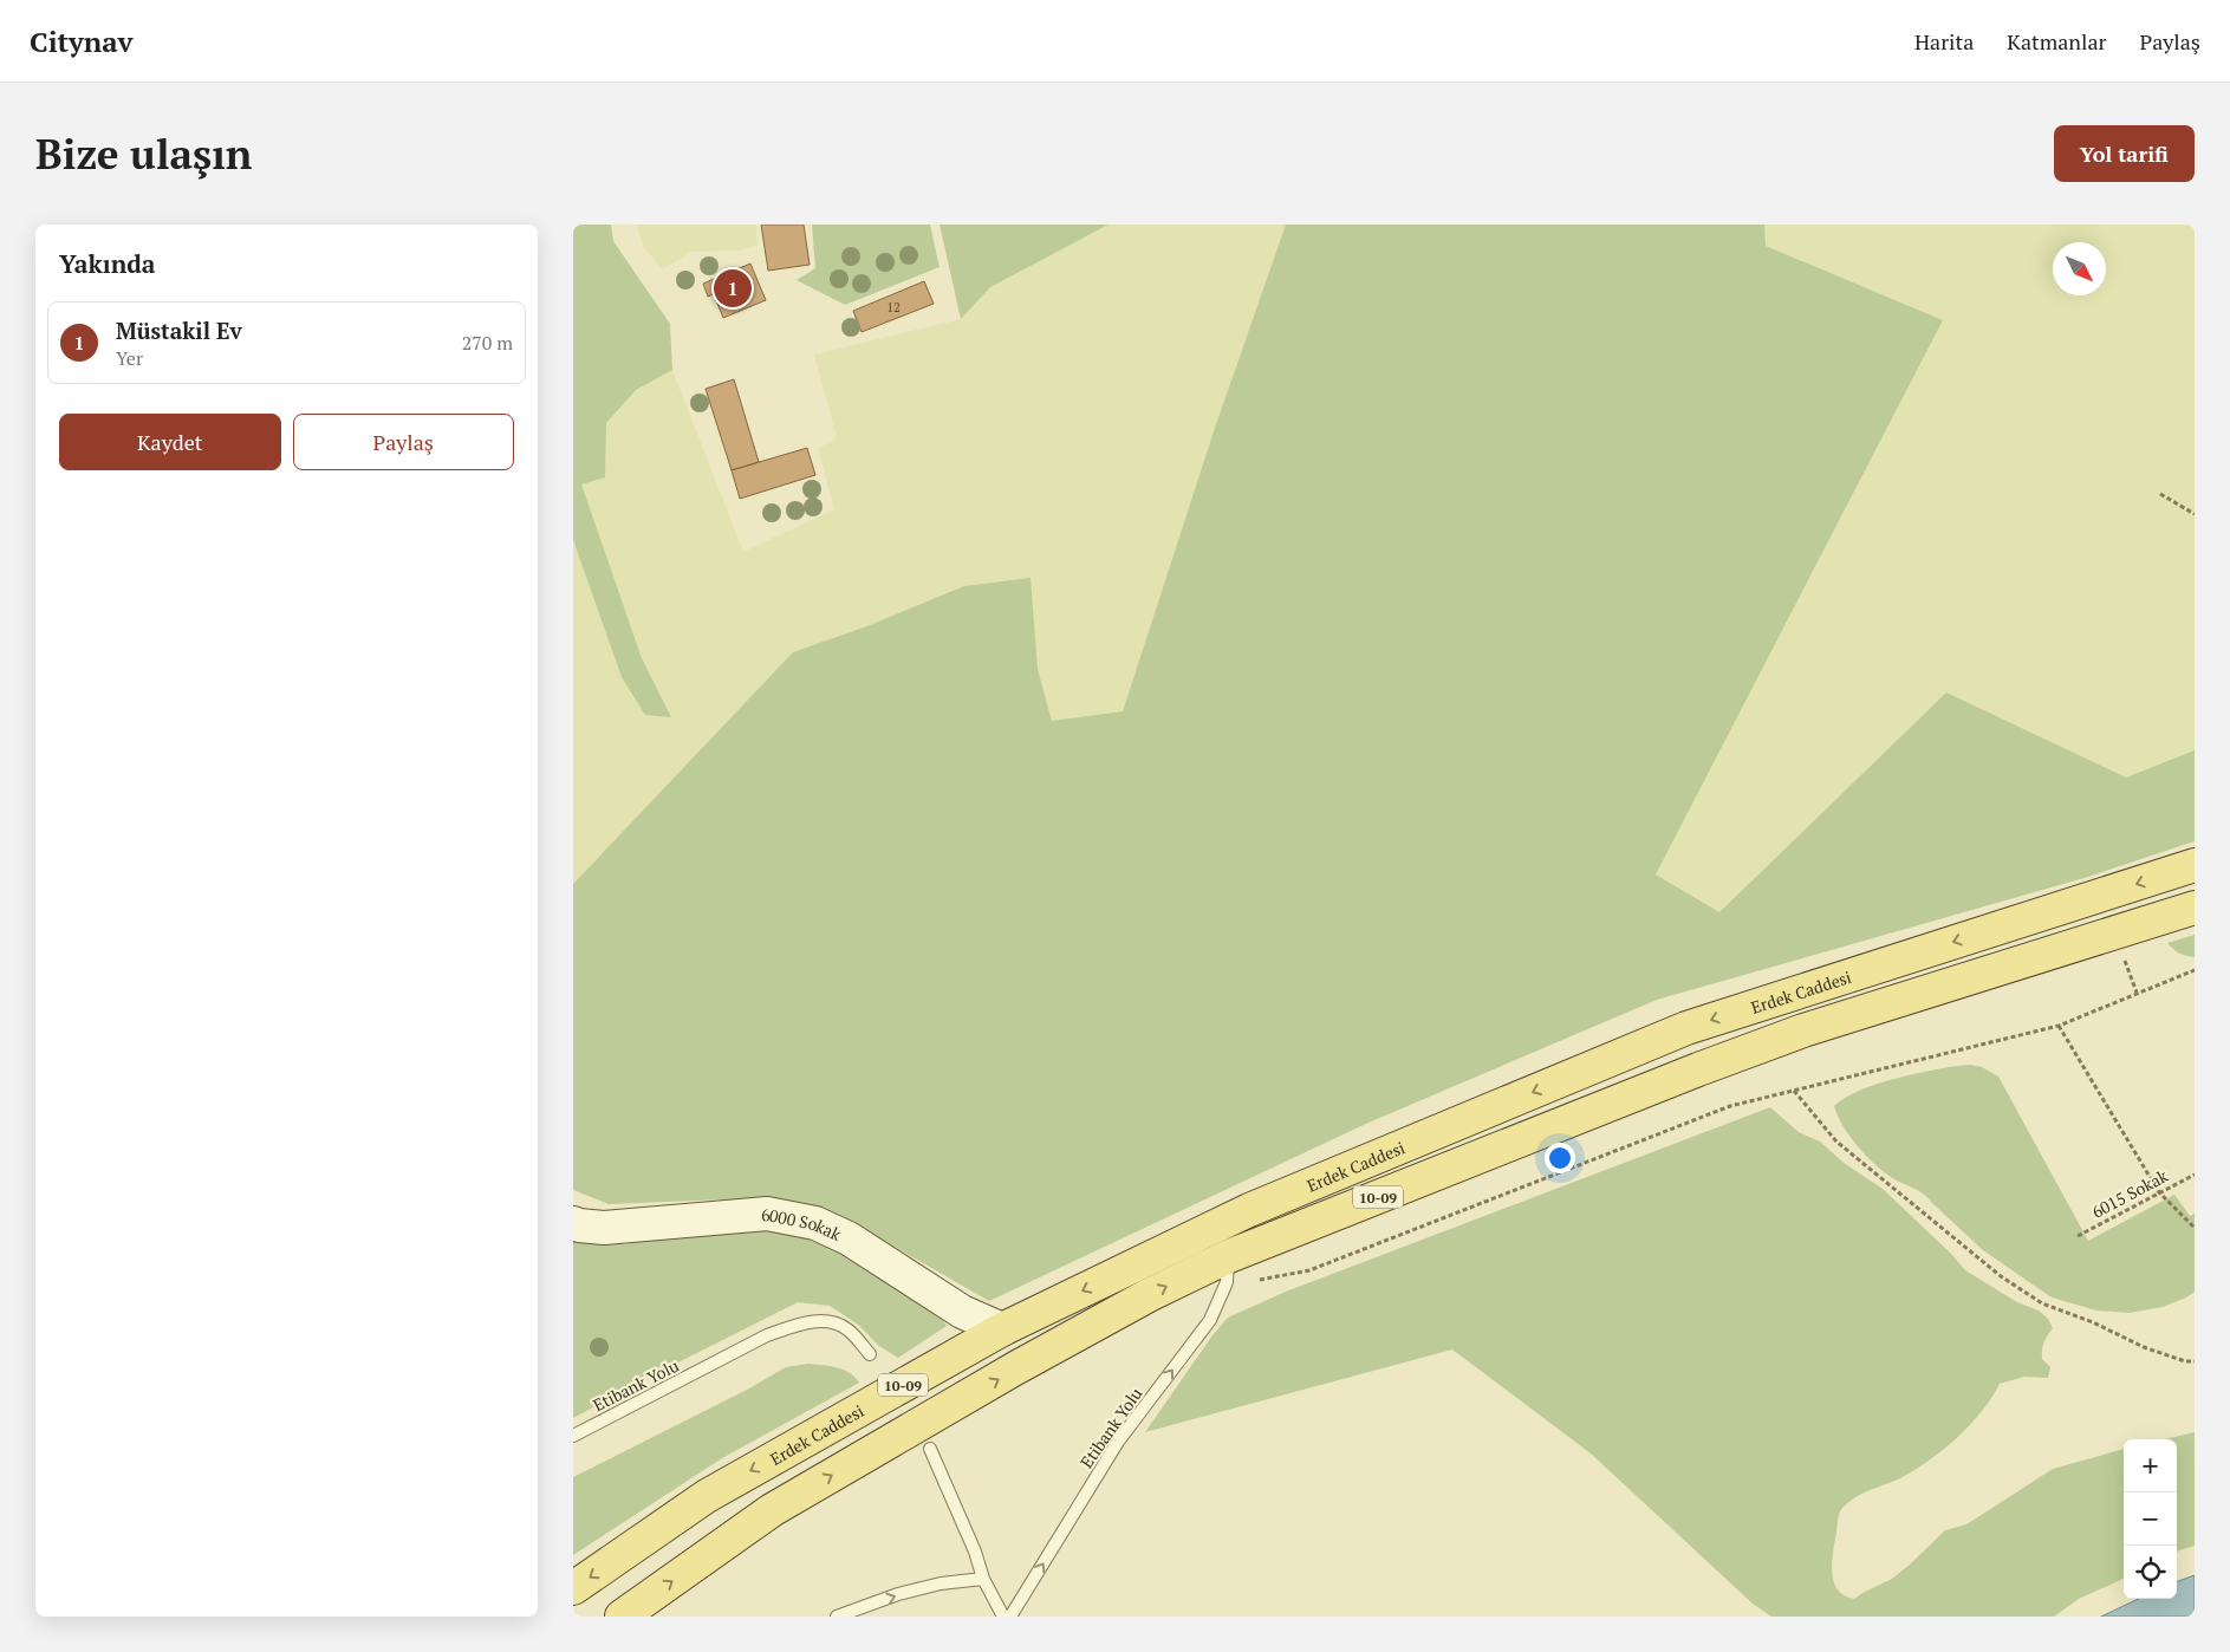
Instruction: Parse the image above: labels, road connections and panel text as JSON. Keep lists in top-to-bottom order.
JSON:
{
  "streets": {
    "main road": ["Erdek Caddesi", "10-09"],
    "street": ["6000 Sokak"],
    "lane": ["Etibank Yolu"],
    "path": ["6015 Sokak"]
  },
  "crossings": [
    ["Erdek Caddesi", "6000 Sokak"],
    ["10-09", "Etibank Yolu"]
  ],
  "one_way": ["Etibank Yolu"],
  "house_numbers": ["12"],
  "north": "bottom right",
  "page": {
    "header": "Citynav",
    "nav": ["Harita", "Katmanlar", "Paylaş"],
    "buttons": [
      "Yol tarifi",
      ["Kaydet", "Paylaş"]
    ],
    "title": "Bize ulaşın",
    "heading": "Yakında",
    "pins": "1",
    "list": [
      {
        "mark": "1",
        "name": "Müstakil Ev",
        "note": "Yer",
        "value": "270 m"
      }
    ],
    "map_buttons": ["+", "−"]
  }
}
